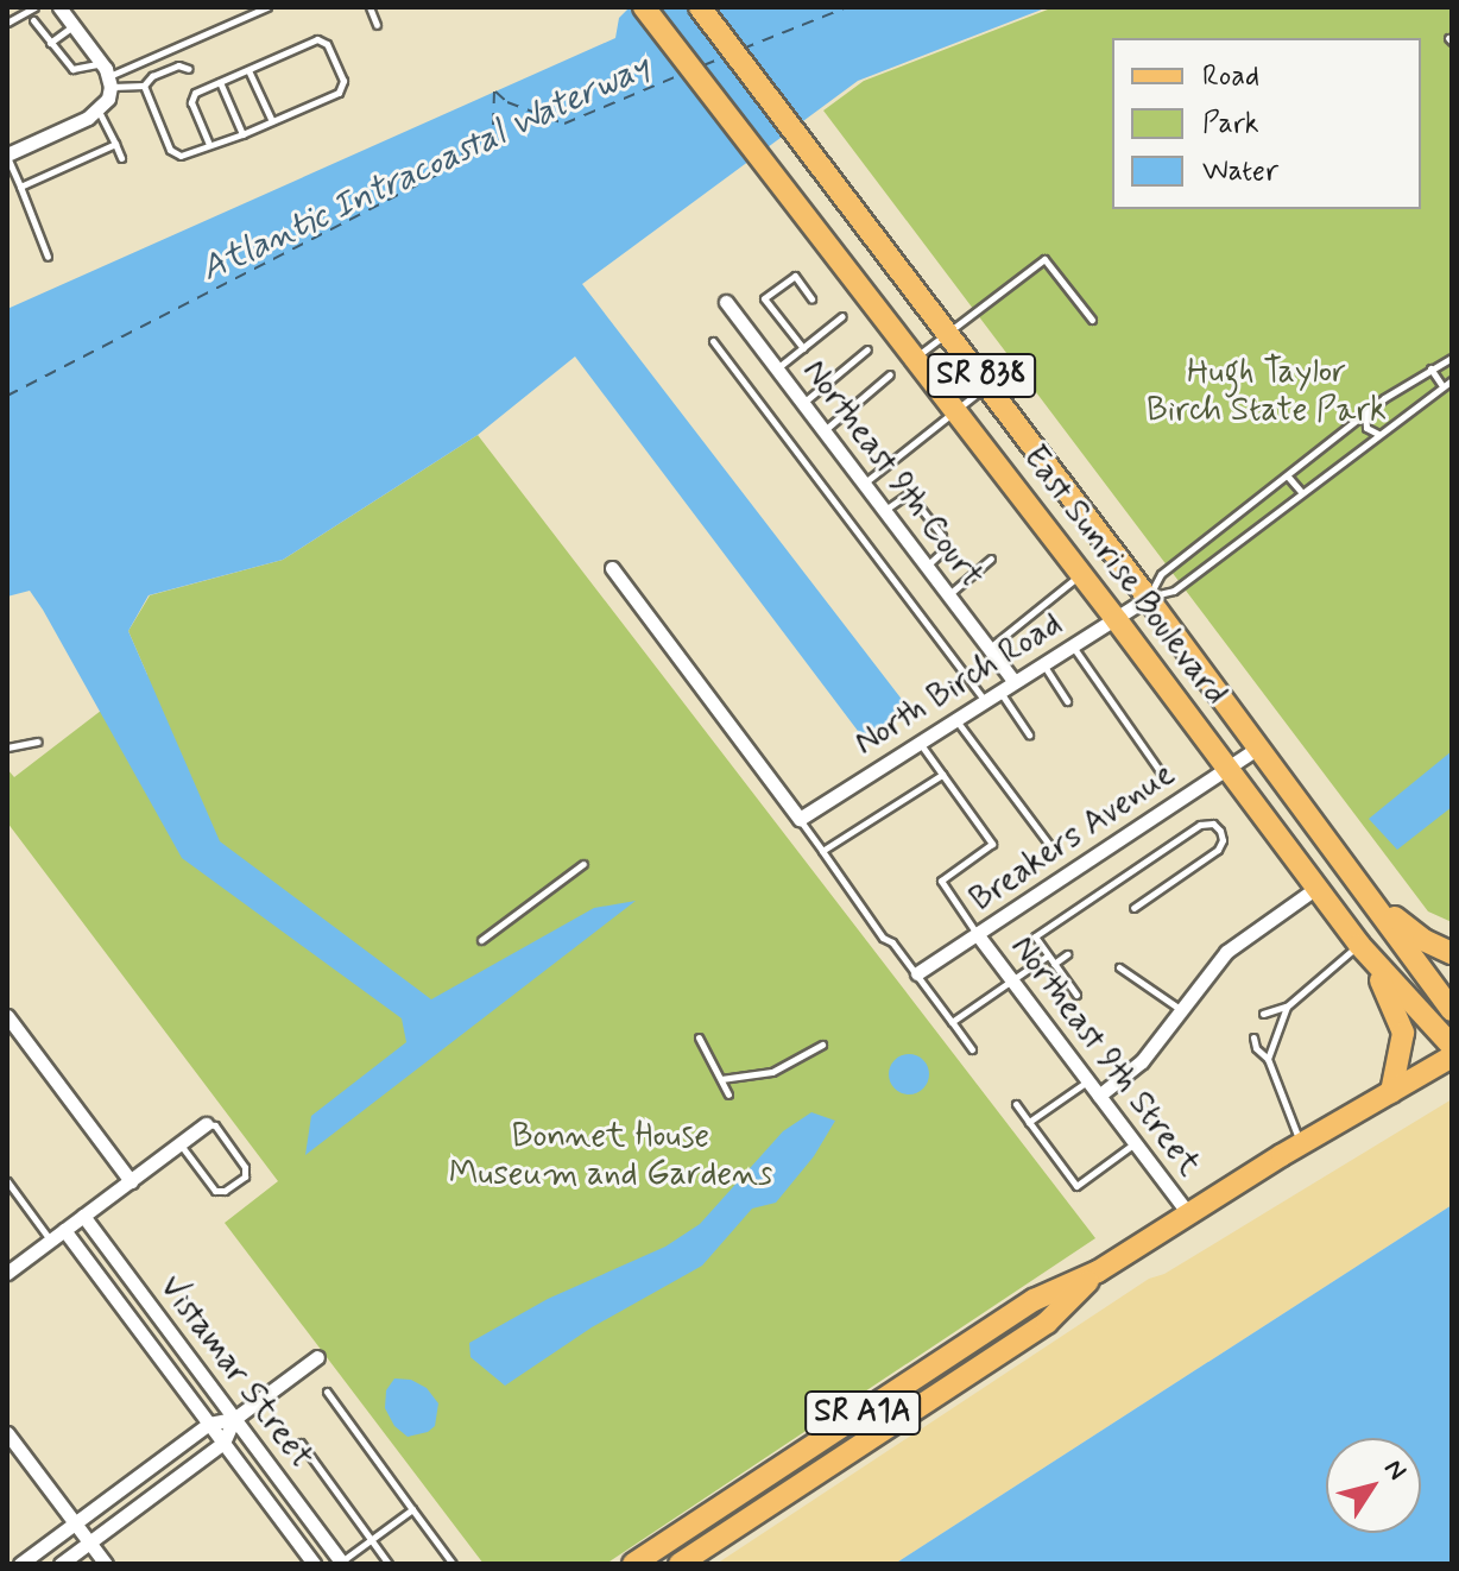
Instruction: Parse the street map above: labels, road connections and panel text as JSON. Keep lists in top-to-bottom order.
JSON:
{
  "streets": {
    "main road": ["SR 838", "East Sunrise Boulevard", "SR A1A"],
    "street": [
      "Northeast 9th Court",
      "North Birch Road",
      "Breakers Avenue",
      "Northeast 9th Street",
      "Vistamar Street"
    ]
  },
  "crossings": [
    ["Northeast 9th Court", "North Birch Road"],
    ["East Sunrise Boulevard", "North Birch Road"],
    ["East Sunrise Boulevard", "Breakers Avenue"],
    ["Breakers Avenue", "Northeast 9th Street"],
    ["Northeast 9th Street", "SR A1A"]
  ],
  "water": ["Atlantic Intracoastal Waterway"],
  "parks": ["Hugh Taylor Birch State Park", "Bonnet House Museum and Gardens"],
  "legend": ["Road", "Park", "Water"],
  "north": "top right"
}
